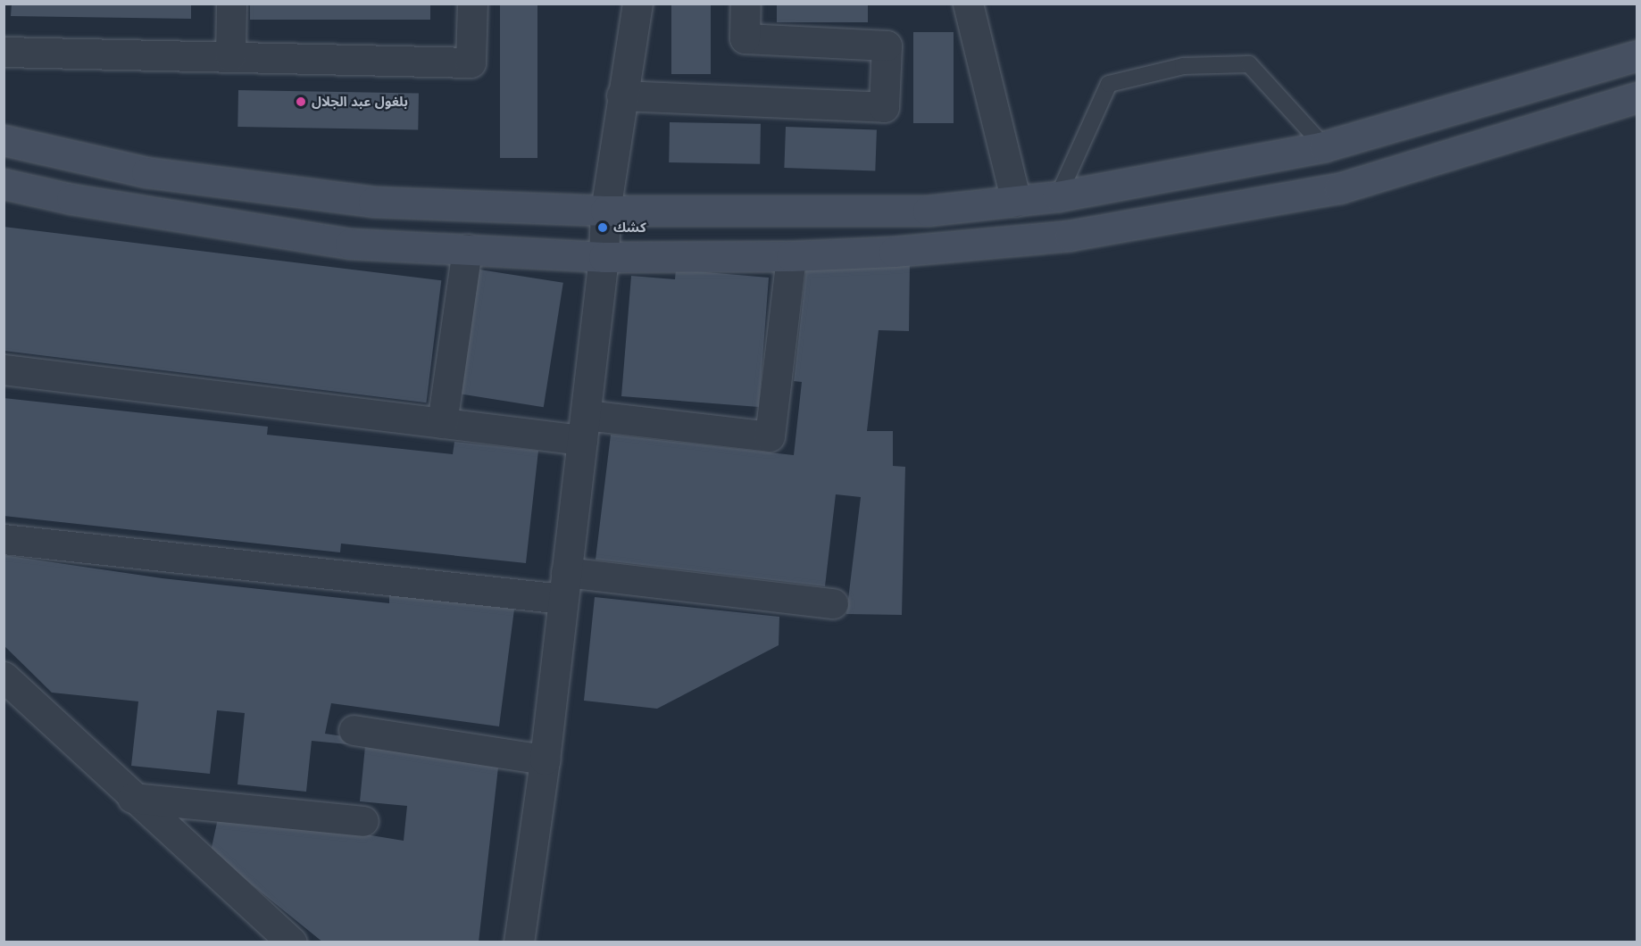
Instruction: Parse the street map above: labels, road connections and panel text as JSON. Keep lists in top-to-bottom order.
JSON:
{
  "places": ["بلغول عبد الجلال", "كشك"]
}
